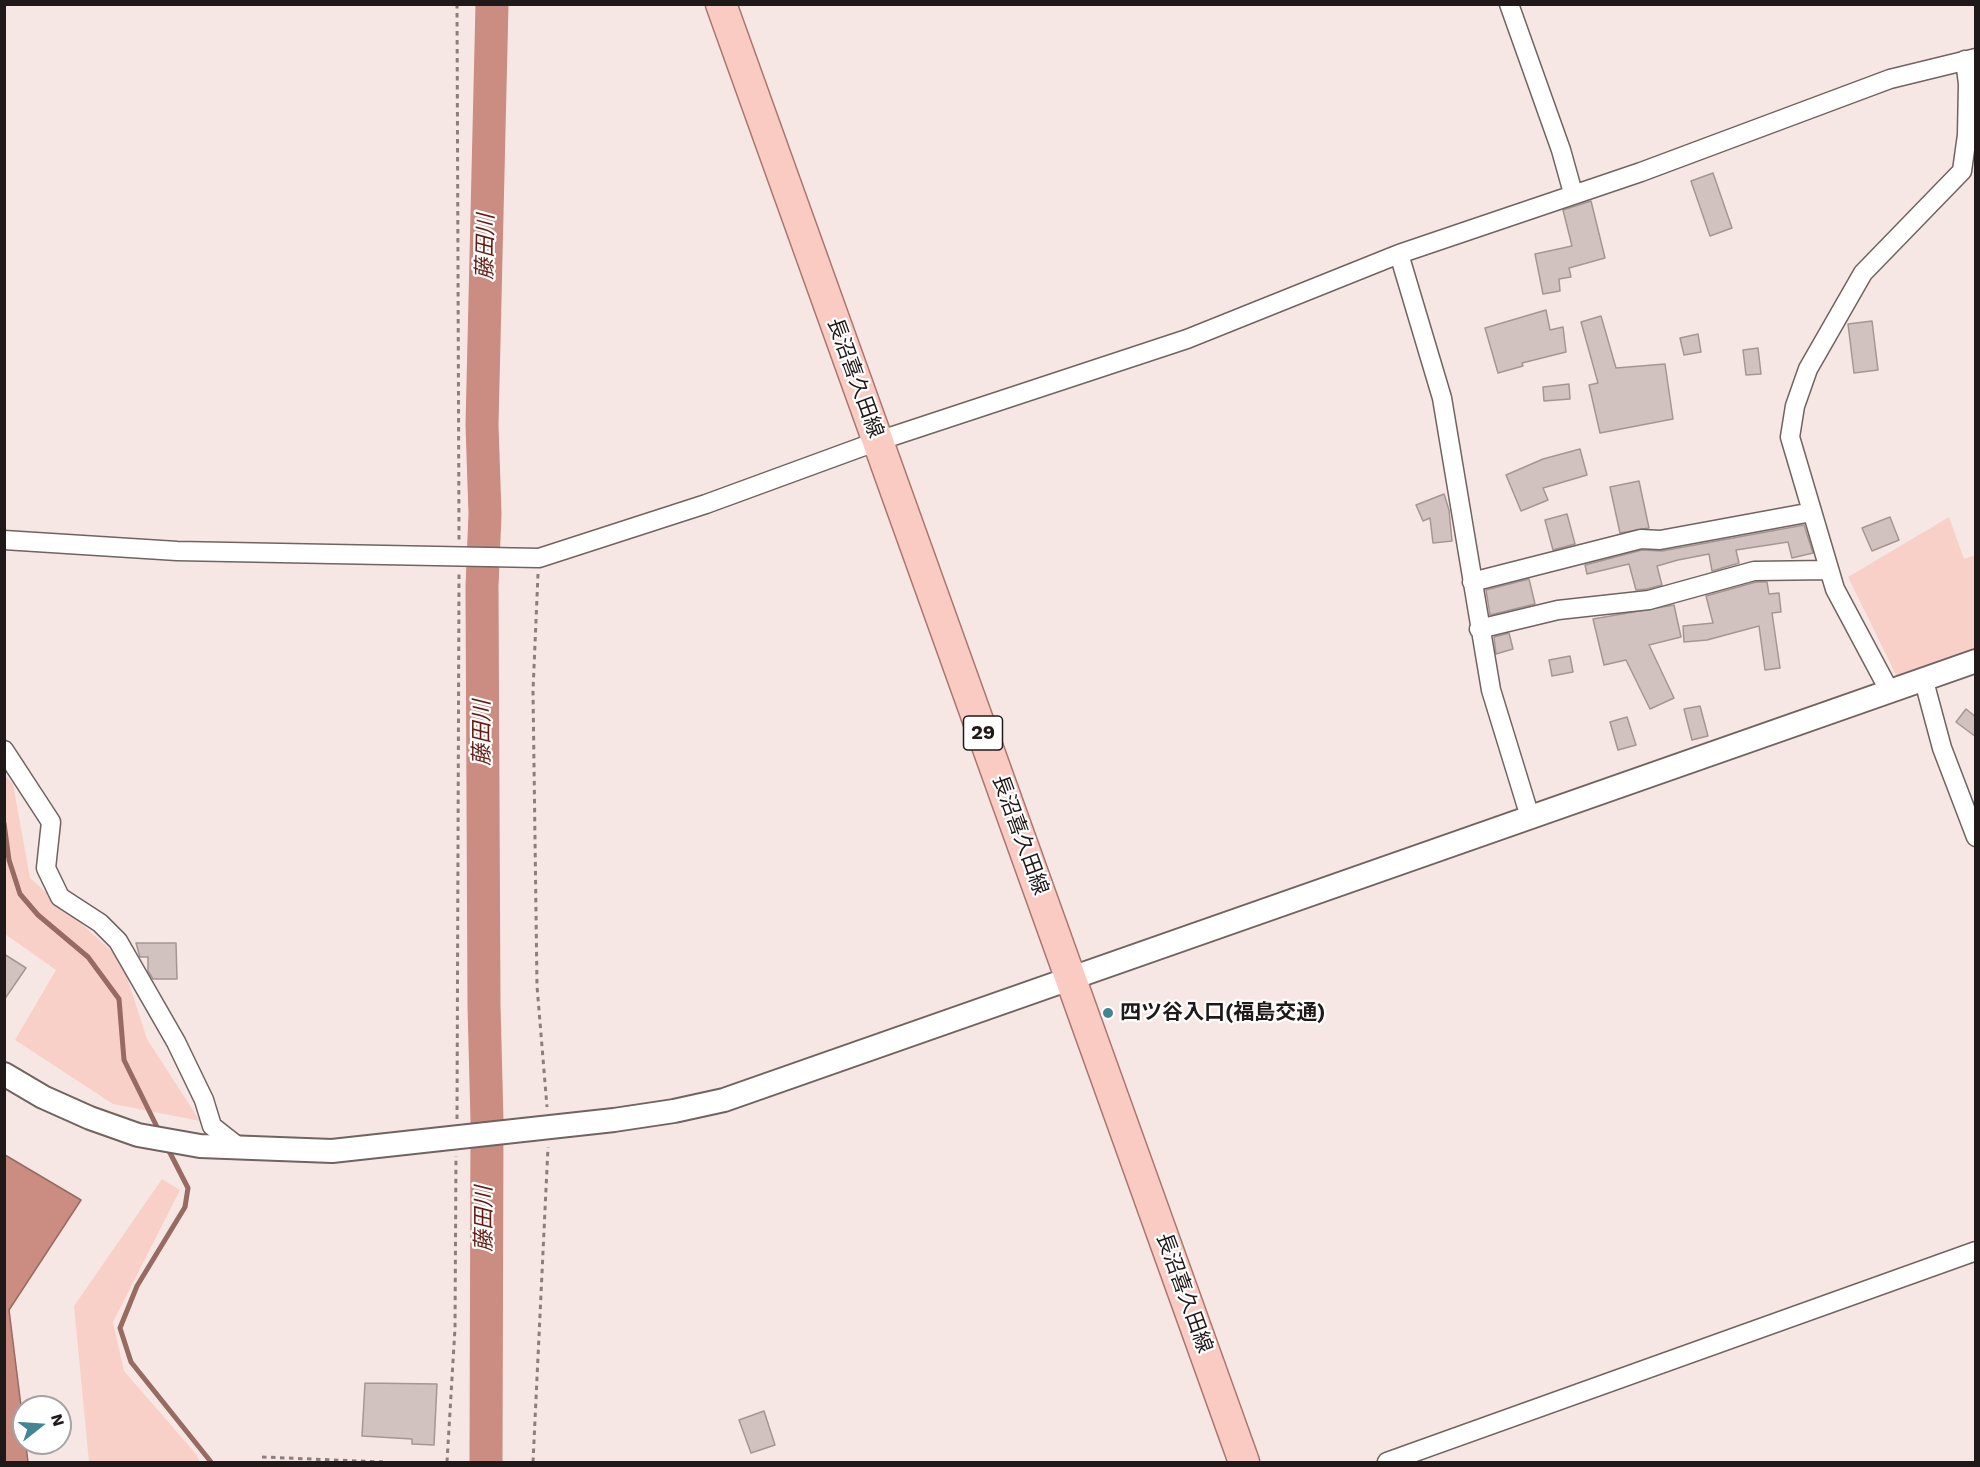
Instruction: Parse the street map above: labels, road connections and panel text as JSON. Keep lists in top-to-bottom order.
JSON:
{
  "streets": {
    "main road": ["長沼喜久田線", "29"]
  },
  "water": ["藤田川"],
  "places": ["四ツ谷入口(福島交通)"],
  "north": "right"
}
